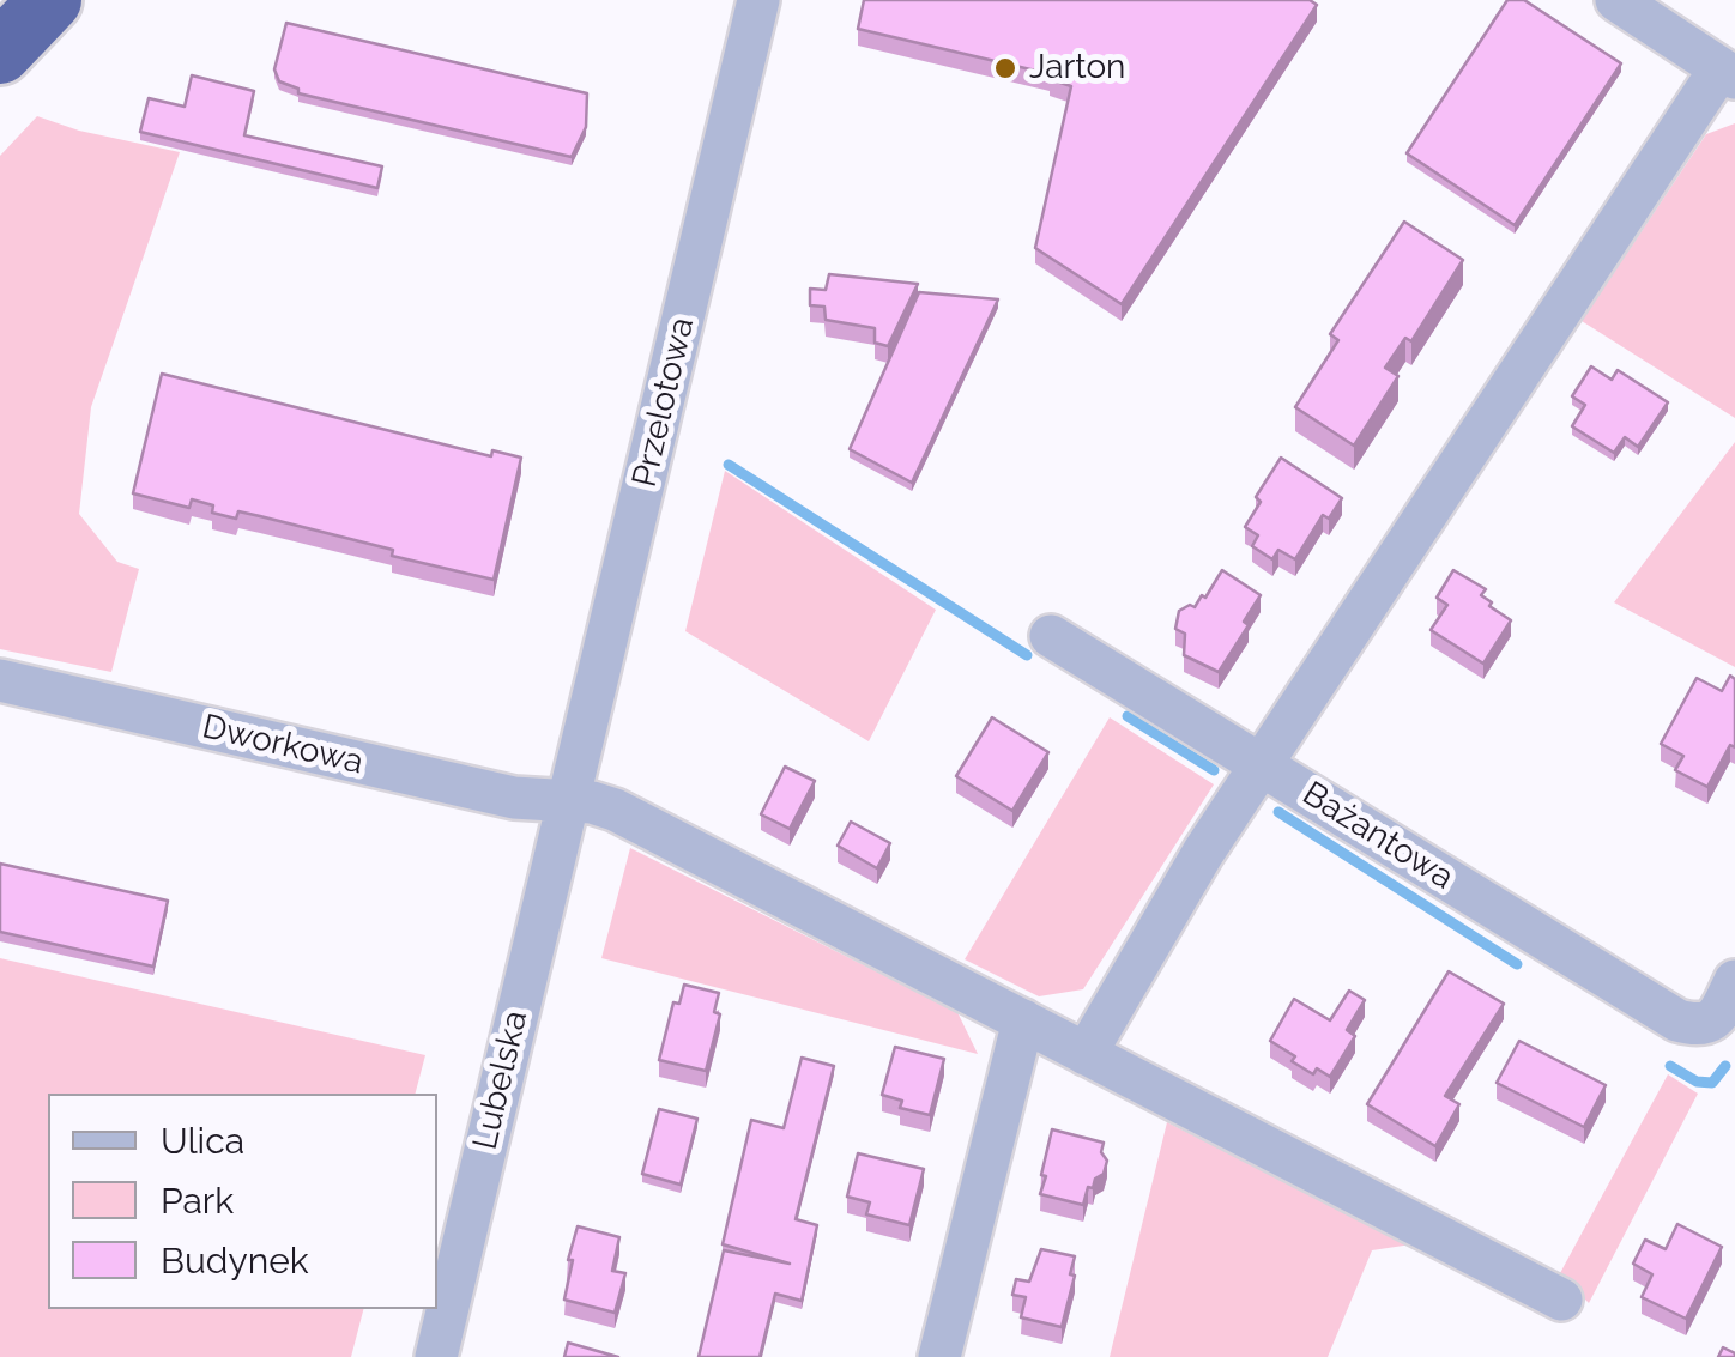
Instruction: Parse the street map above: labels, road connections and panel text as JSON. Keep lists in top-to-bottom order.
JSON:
{
  "streets": {
    "street": [
      "Przelotowa",
      "Dworkowa",
      "Bażantowa",
      "Lubelska"
    ]
  },
  "crossings": [
    ["Przelotowa", "Dworkowa"],
    ["Przelotowa", "Lubelska"],
    ["Dworkowa", "Lubelska"]
  ],
  "places": ["Jarton"],
  "legend": ["Ulica", "Park", "Budynek"]
}
